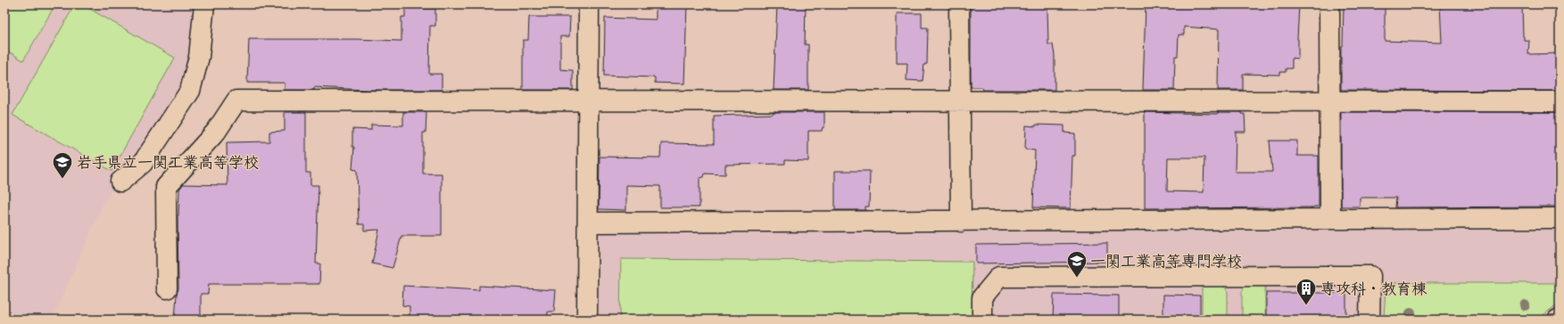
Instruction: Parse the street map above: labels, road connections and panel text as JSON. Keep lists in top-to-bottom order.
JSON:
{
  "places": {
    "school or university": ["岩手県立一関工業高等学校", "一関工業高等専門学校"],
    "building": ["専攻科・教育棟"]
  }
}
